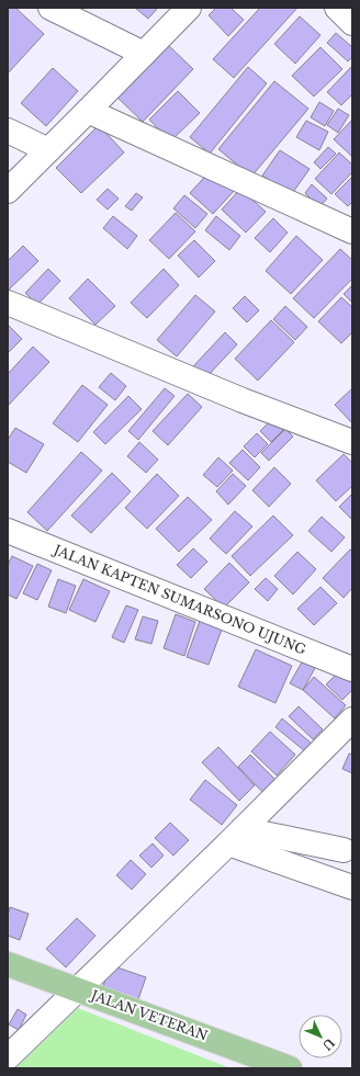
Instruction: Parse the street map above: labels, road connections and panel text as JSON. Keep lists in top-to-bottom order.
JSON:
{
  "streets": {
    "main road": ["JALAN VETERAN"],
    "street": ["JALAN KAPTEN SUMARSONO UJUNG"]
  },
  "north": "bottom right"
}
